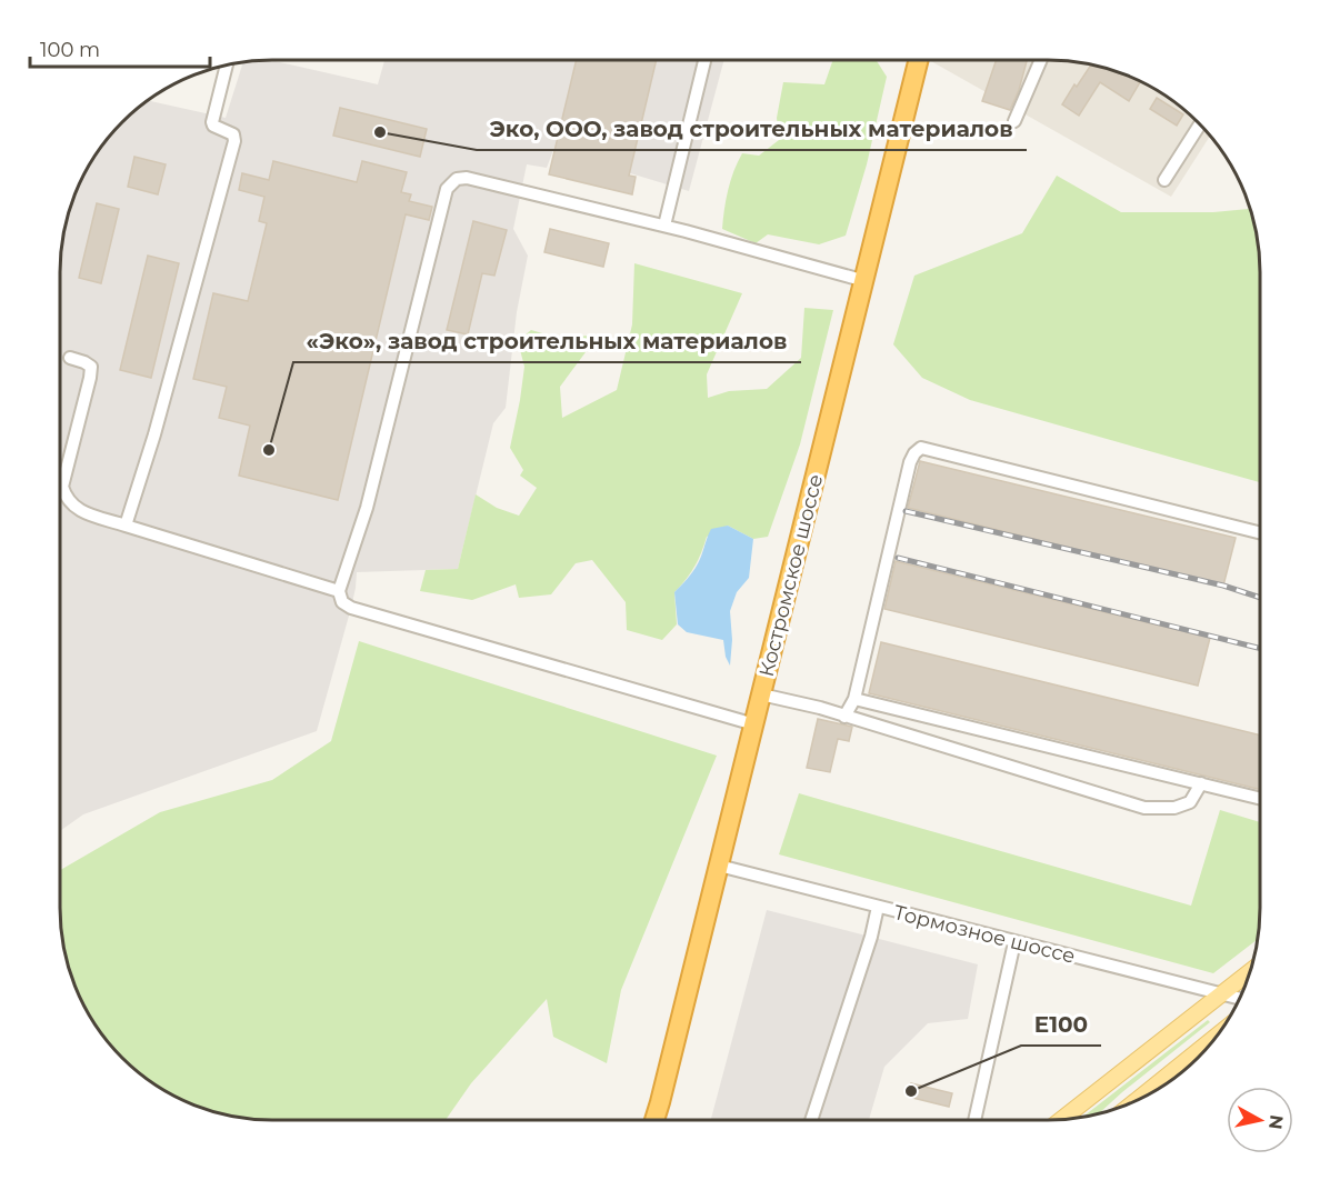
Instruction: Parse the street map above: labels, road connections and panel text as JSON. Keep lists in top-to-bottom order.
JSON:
{
  "streets": {
    "highway": ["Костромское шоссе"],
    "street": ["Тормозное шоссе"]
  },
  "crossings": [
    ["Костромское шоссе", "Тормозное шоссе"]
  ],
  "places": ["Эко, ООО, завод строительных материалов", "«Эко», завод строительных материалов", "E100"],
  "scale_bar": "100 m",
  "north": "right"
}
